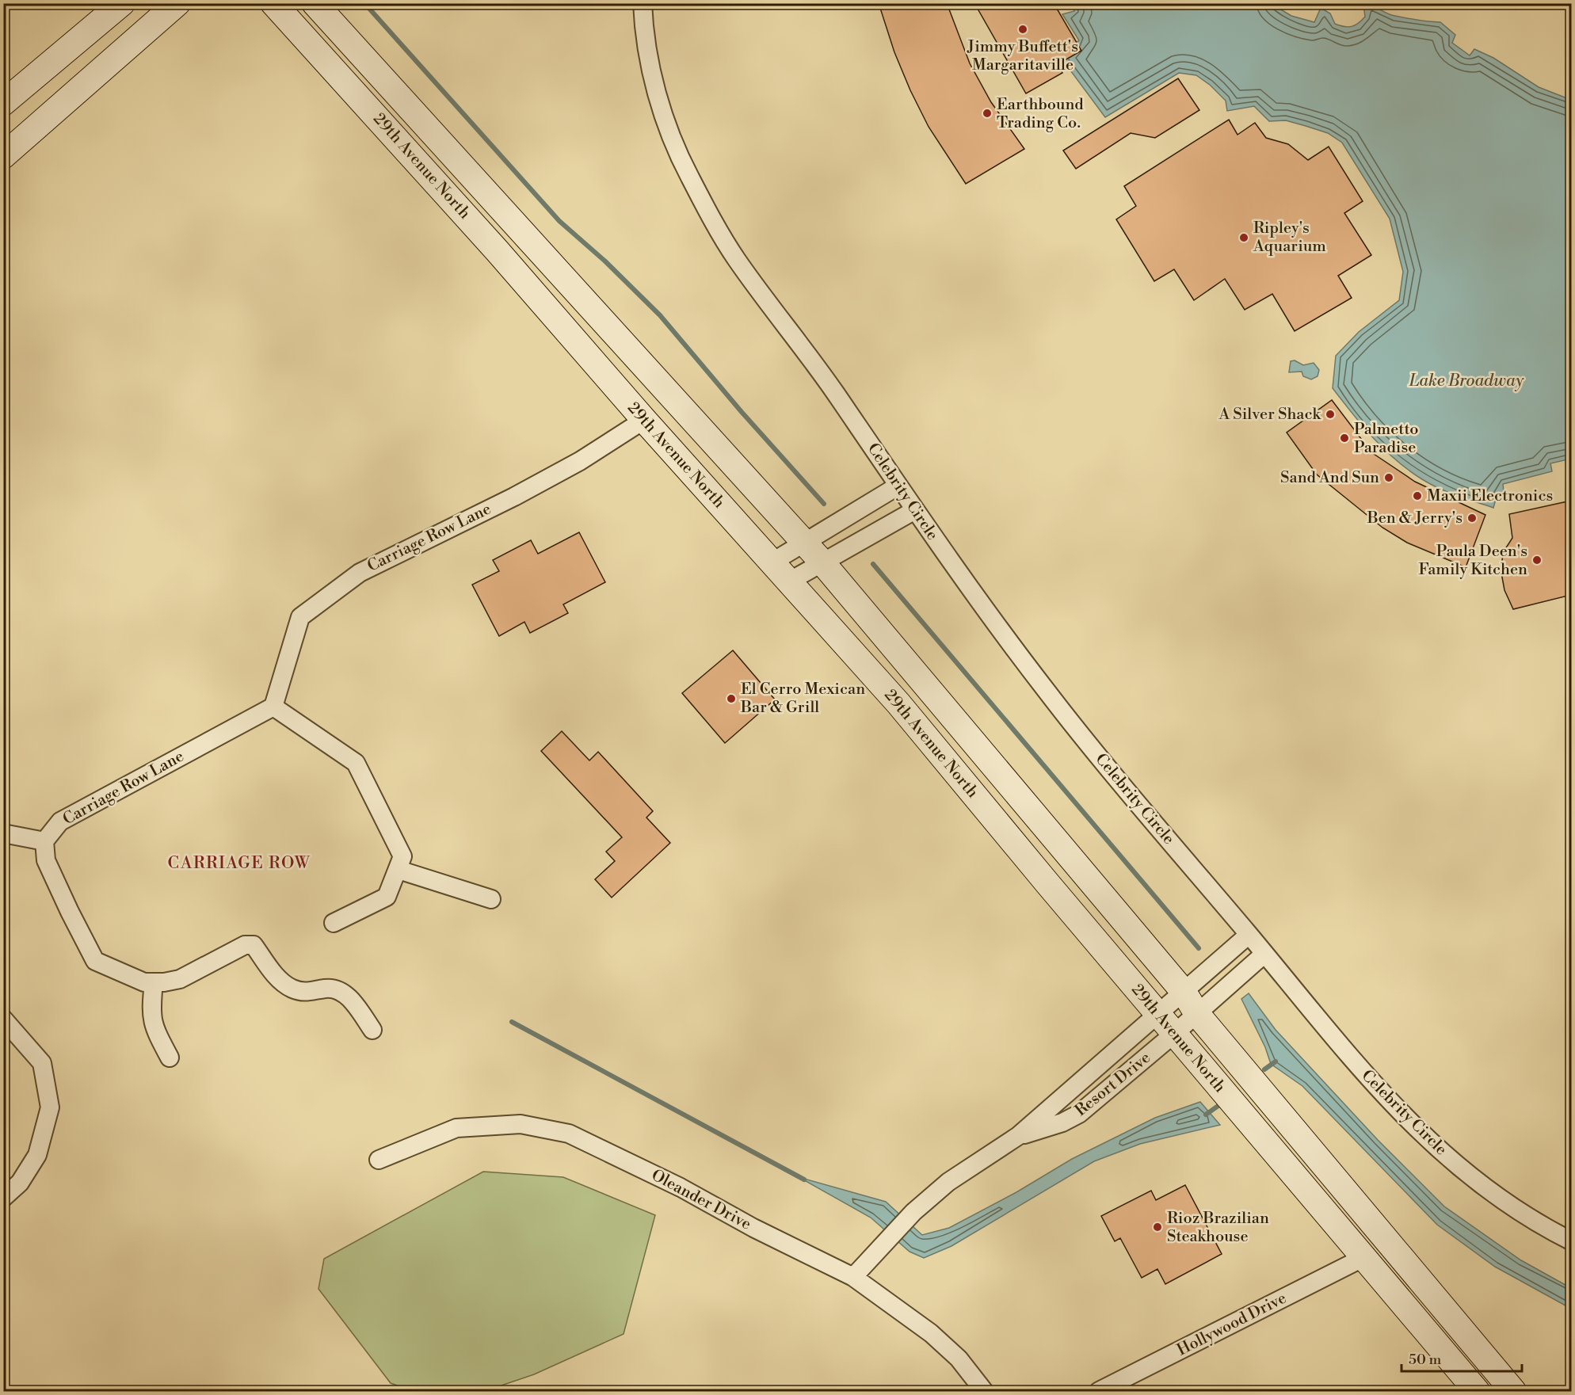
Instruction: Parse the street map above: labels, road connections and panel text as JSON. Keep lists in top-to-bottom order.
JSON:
{
  "streets": {
    "main road": ["29th Avenue North"],
    "street": [
      "Celebrity Circle",
      "Carriage Row Lane",
      "Resort Drive",
      "Oleander Drive",
      "Hollywood Drive"
    ]
  },
  "crossings": [
    ["29th Avenue North", "Carriage Row Lane"],
    ["29th Avenue North", "Resort Drive"],
    ["29th Avenue North", "Hollywood Drive"],
    ["Resort Drive", "Oleander Drive"]
  ],
  "districts": ["CARRIAGE ROW"],
  "water": ["Lake Broadway"],
  "places": [
    "Jimmy Buffett's Margaritaville",
    "Earthbound Trading Co.",
    "Ripley's Aquarium",
    "A Silver Shack",
    "Palmetto Paradise",
    "Sand And Sun",
    "Maxii Electronics",
    "Ben & Jerry's",
    "Paula Deen's Family Kitchen",
    "El Cerro Mexican Bar & Grill",
    "Rioz Brazilian Steakhouse"
  ],
  "scale_bar": "50 m"
}
